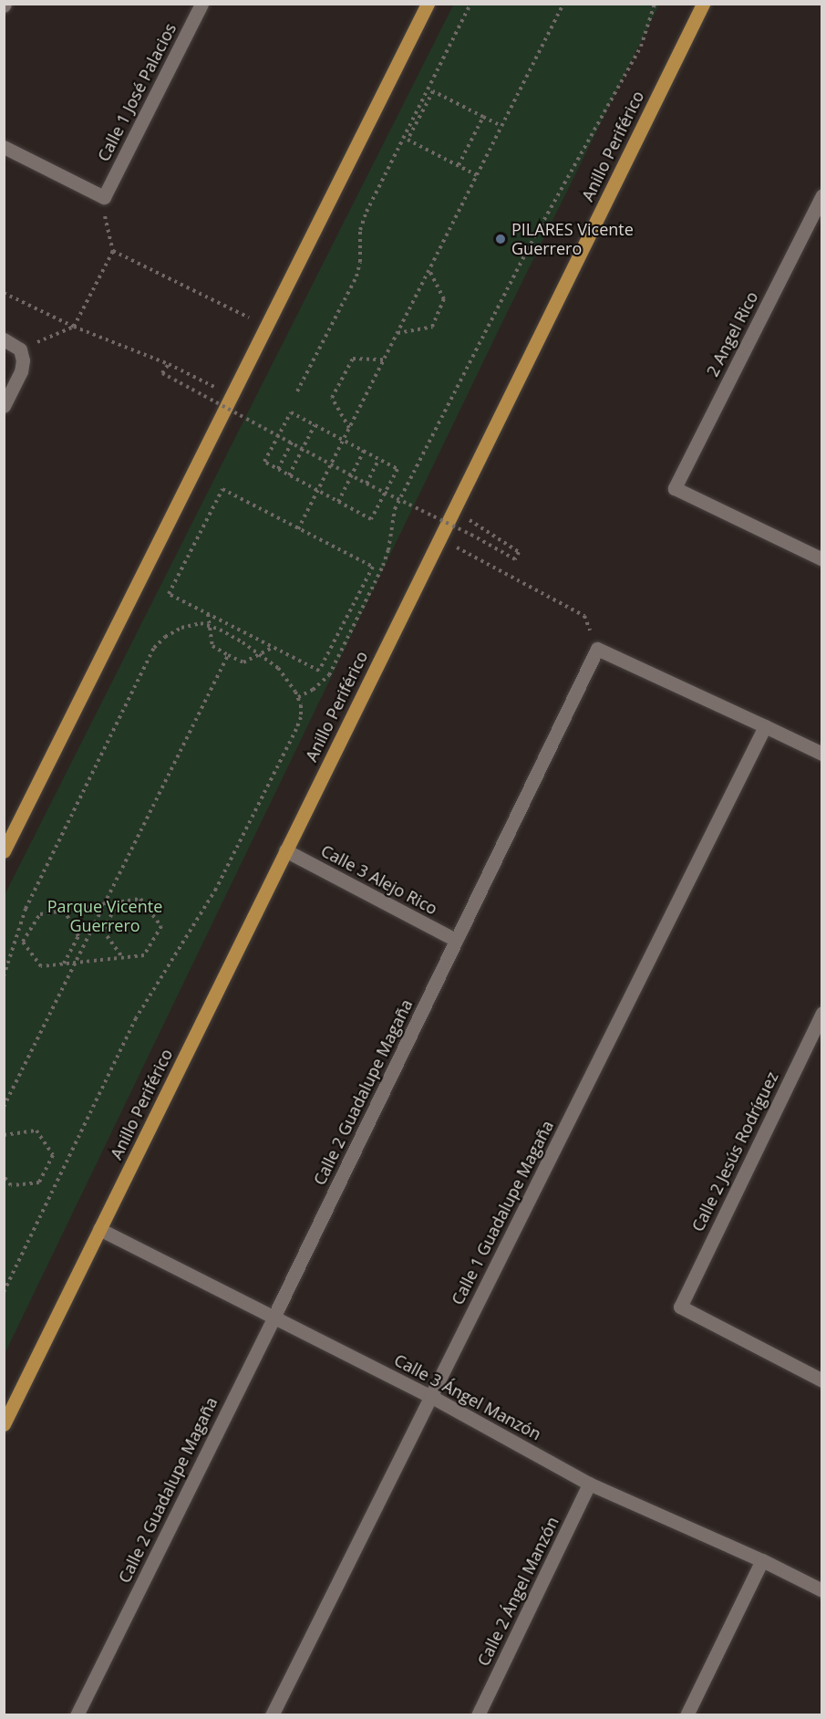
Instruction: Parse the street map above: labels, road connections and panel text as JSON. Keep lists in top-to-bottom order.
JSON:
{
  "streets": {
    "main road": ["Anillo Periférico"],
    "street": [
      "Calle 1 José Palacios",
      "2 Angel Rico",
      "Calle 3 Alejo Rico",
      "Calle 2 Guadalupe Magaña",
      "Calle 2 Jesús Rodríguez",
      "Calle 1 Guadalupe Magaña",
      "Calle 3 Ángel Manzón",
      "Calle 2 Ángel Manzón"
    ]
  },
  "crossings": [
    ["Anillo Periférico", "Calle 3 Alejo Rico"],
    ["Anillo Periférico", "Calle 3 Ángel Manzón"],
    ["Calle 3 Alejo Rico", "Calle 2 Guadalupe Magaña"],
    ["Calle 2 Guadalupe Magaña", "Calle 3 Ángel Manzón"],
    ["Calle 1 Guadalupe Magaña", "Calle 3 Ángel Manzón"],
    ["Calle 3 Ángel Manzón", "Calle 2 Ángel Manzón"]
  ],
  "parks": ["Parque Vicente Guerrero"],
  "places": ["PILARES Vicente Guerrero"]
}
